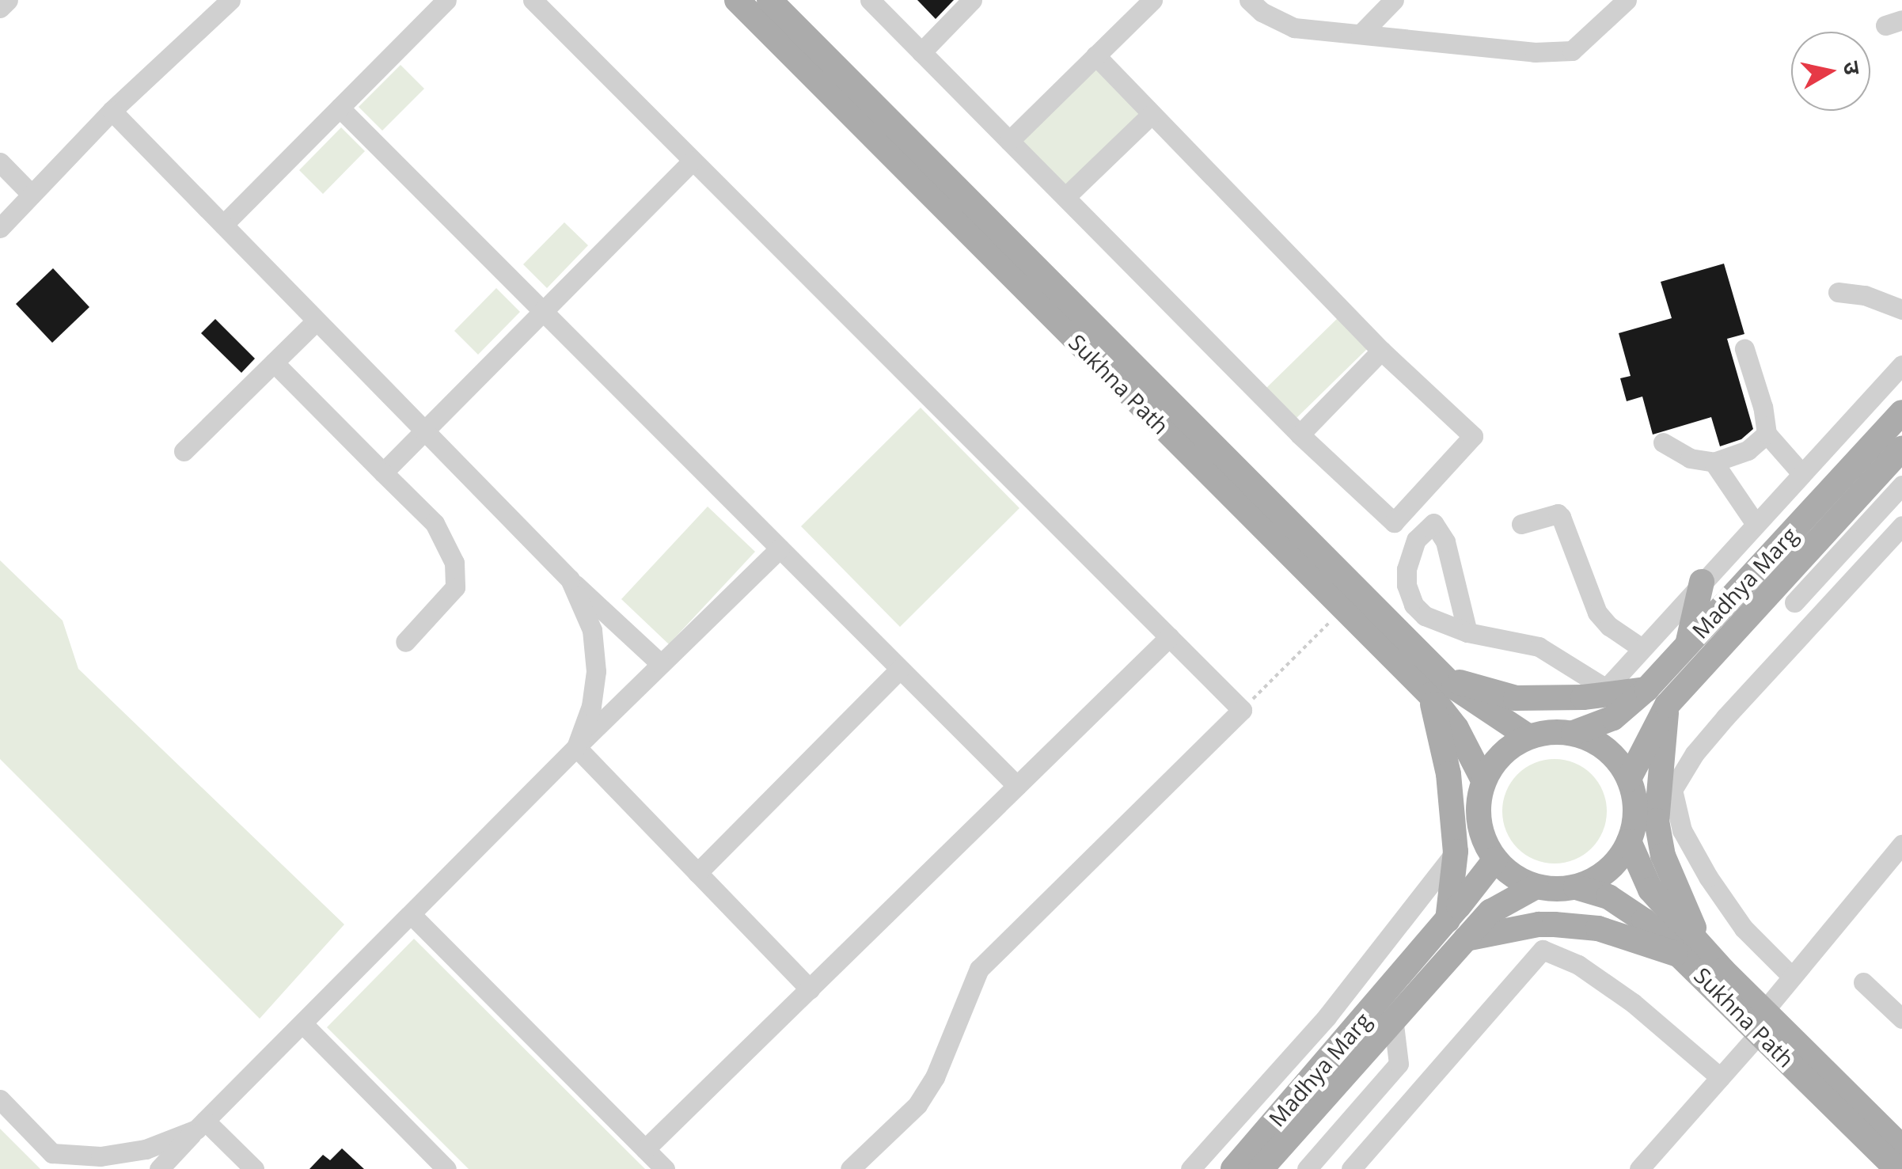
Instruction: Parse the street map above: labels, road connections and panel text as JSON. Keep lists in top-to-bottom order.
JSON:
{
  "streets": {
    "main road": ["Sukhna Path", "Madhya Marg"]
  },
  "crossings": [
    ["Sukhna Path", "Madhya Marg"]
  ],
  "north": "right"
}
